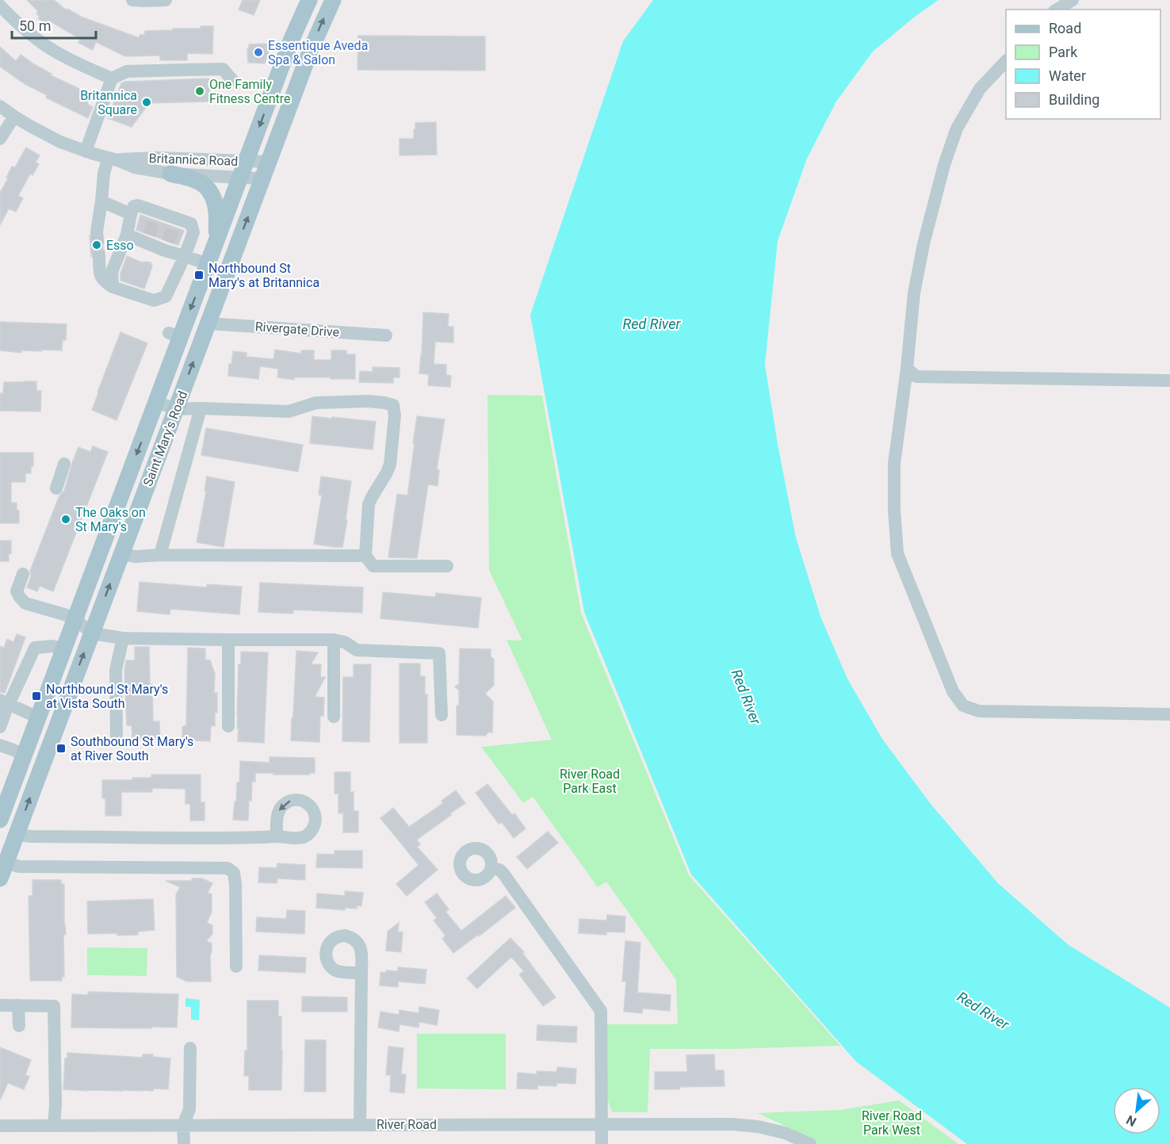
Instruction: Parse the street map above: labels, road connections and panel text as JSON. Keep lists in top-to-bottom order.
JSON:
{
  "streets": {
    "main road": ["Saint Mary's Road"],
    "street": ["Britannica Road", "Rivergate Drive", "River Road"]
  },
  "crossings": [
    ["Britannica Road", "Saint Mary's Road"],
    ["Rivergate Drive", "Saint Mary's Road"]
  ],
  "water": ["Red River"],
  "parks": ["River Road Park East", "River Road Park West"],
  "places": {
    "other": [
      "Essentique Aveda Spa & Salon",
      "One Family Fitness Centre",
      "Britannica Square",
      "Esso",
      "The Oaks on St Mary's"
    ],
    "transit": ["Northbound St Mary's at Britannica", "Northbound St Mary's at Vista South", "Southbound St Mary's at River South"]
  },
  "legend": [
    "Road",
    "Park",
    "Water",
    "Building"
  ],
  "scale_bar": "50 m",
  "north": "bottom left"
}
